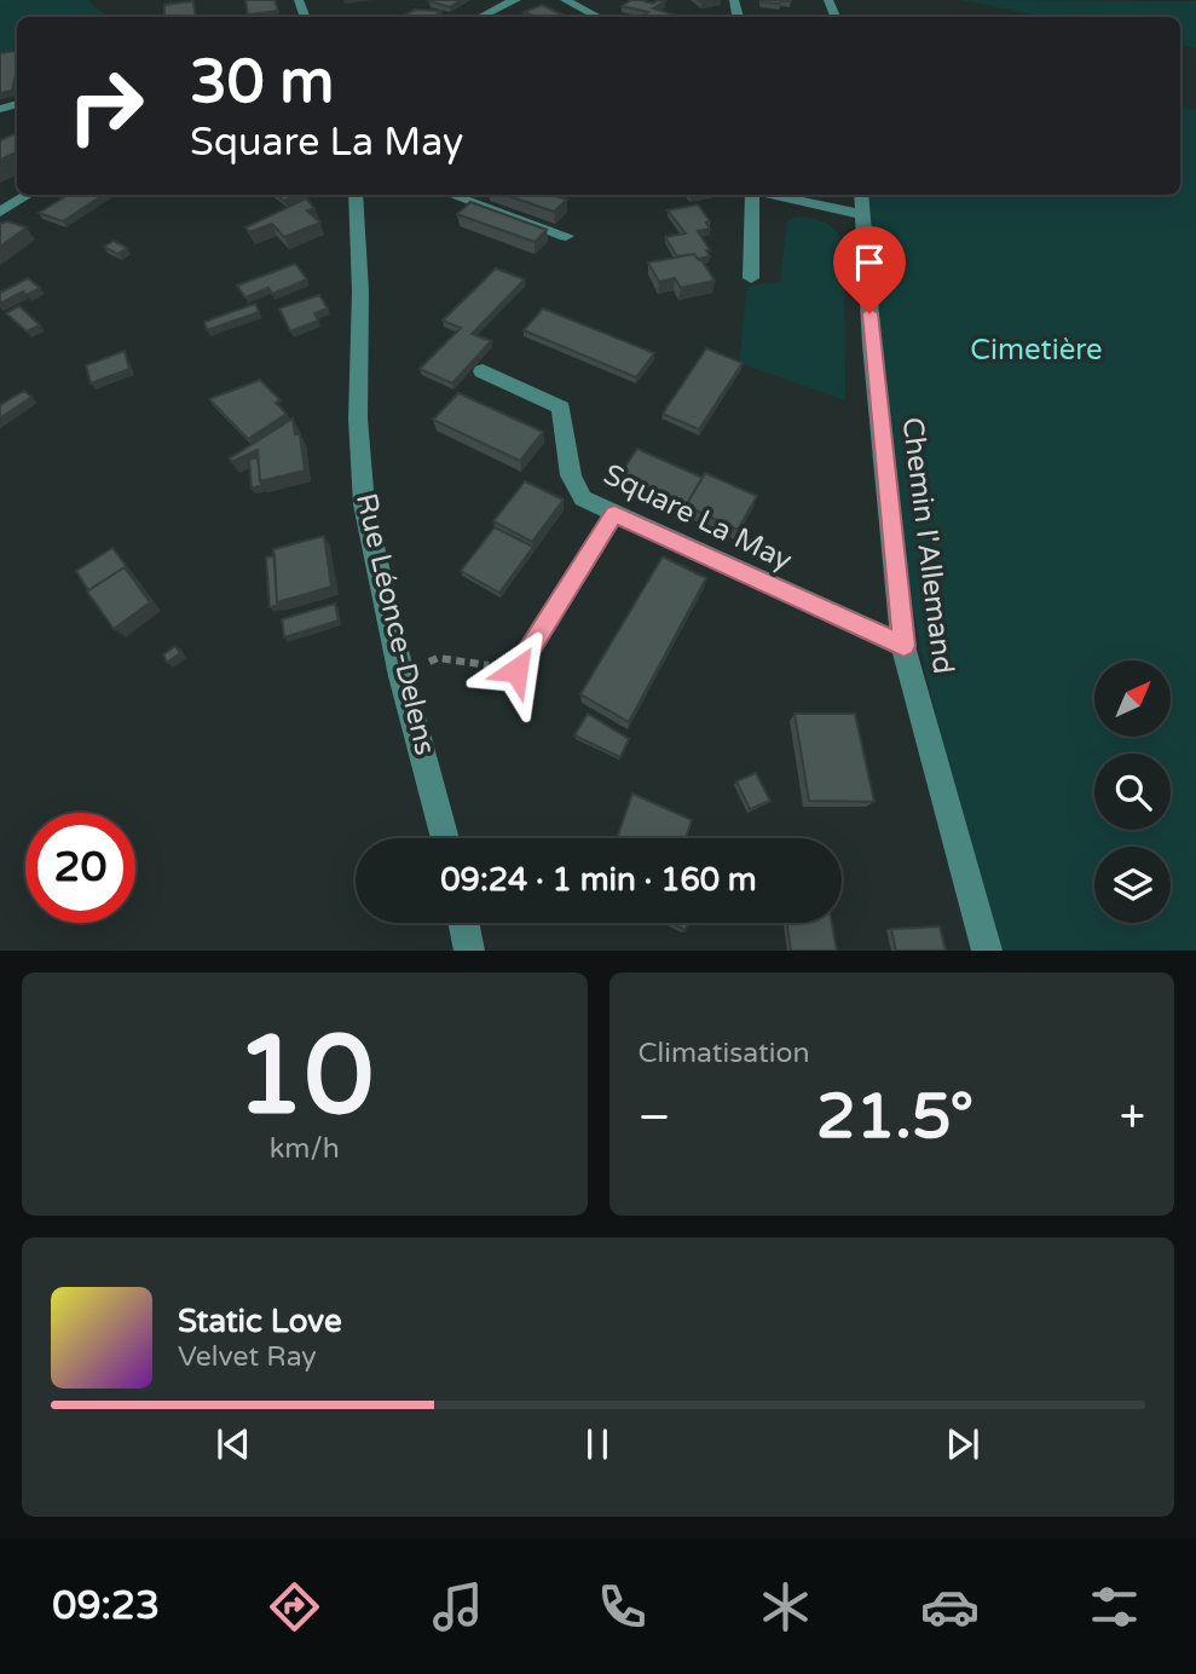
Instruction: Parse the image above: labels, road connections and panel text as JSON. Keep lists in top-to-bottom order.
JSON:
{
  "streets": {
    "street": ["Square La May", "Chemin l'Allemand", "Rue Léonce-Delens"]
  },
  "crossings": [
    ["Square La May", "Chemin l'Allemand"]
  ],
  "parks": ["Cimetière"],
  "north": "top right",
  "page": {
    "turn": ["30 m", "Square La May"],
    "limit": "20",
    "trip": "09:24 · 1 min · 160 m",
    "tile": [
      ["10", "km/h"],
      "Climatisation"
    ],
    "heat": ["−", "21.5°", "+"],
    "song": ["Static Love", "Velvet Ray"],
    "tabs": "09:23"
  }
}
